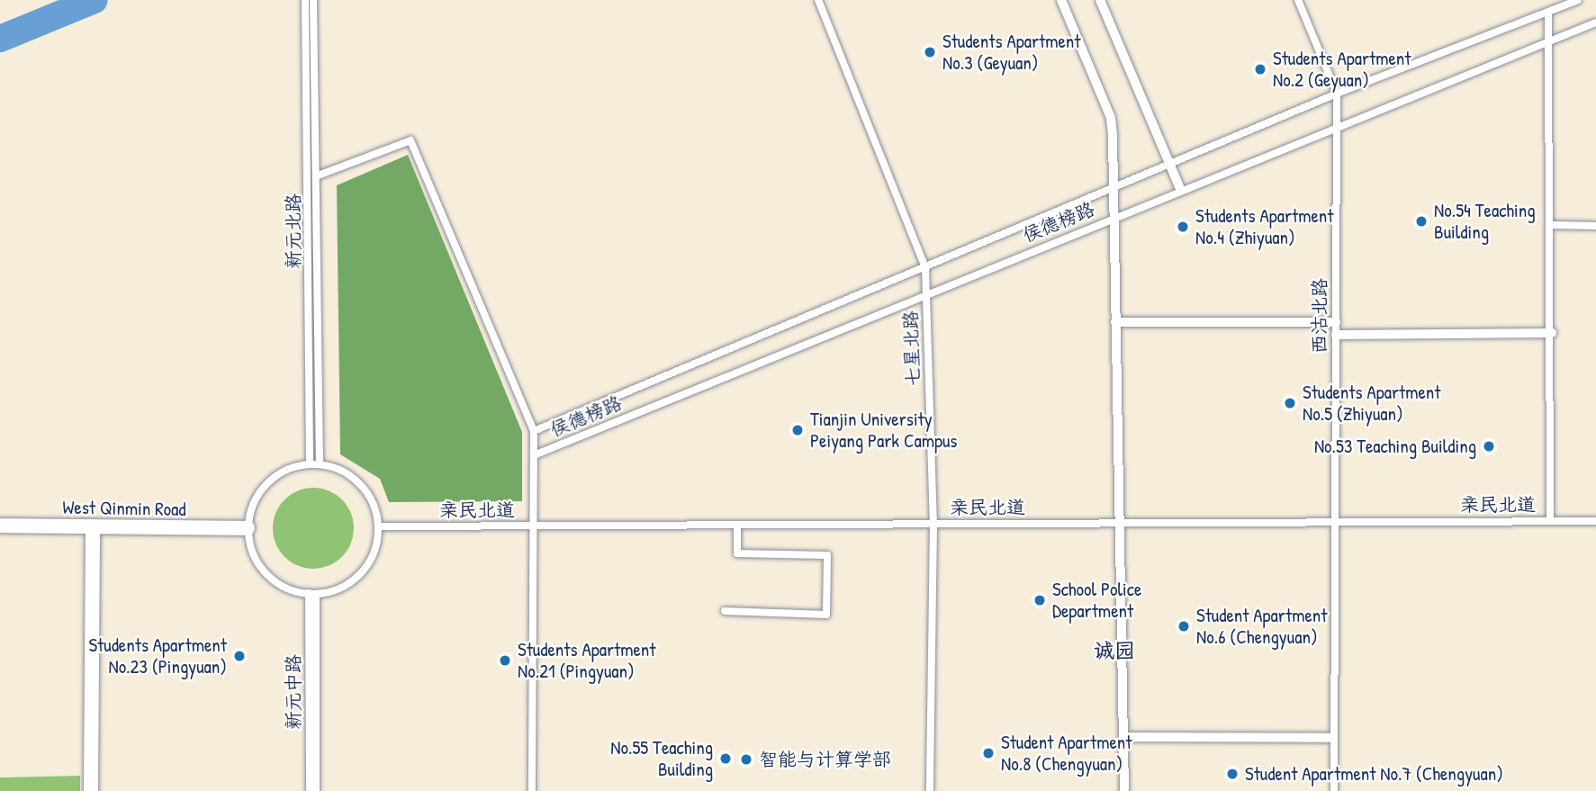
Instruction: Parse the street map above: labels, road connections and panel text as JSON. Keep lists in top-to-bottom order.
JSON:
{
  "streets": {
    "street": ["West Qinmin Road"],
    "lane": [
      "侯德榜路",
      "新元北路",
      "西沽北路",
      "七星北路",
      "亲民北道",
      "新元中路"
    ]
  },
  "crossings": [
    ["侯德榜路", "西沽北路"],
    ["侯德榜路", "七星北路"],
    ["新元北路", "亲民北道"],
    ["新元北路", "West Qinmin Road"],
    ["新元北路", "新元中路"],
    ["西沽北路", "亲民北道"],
    ["七星北路", "亲民北道"],
    ["亲民北道", "West Qinmin Road"],
    ["亲民北道", "新元中路"],
    ["West Qinmin Road", "新元中路"]
  ],
  "districts": ["诚园"],
  "places": [
    "Students Apartment No.3 (Geyuan)",
    "Students Apartment No.2 (Geyuan)",
    "No.54 Teaching Building",
    "Students Apartment No.4 (Zhiyuan)",
    "Students Apartment No.5 (Zhiyuan)",
    "Tianjin University Peiyang Park Campus",
    "No.53 Teaching Building",
    "School Police Department",
    "Student Apartment No.6 (Chengyuan)",
    "Students Apartment No.23 (Pingyuan)",
    "Students Apartment No.21 (Pingyuan)",
    "Student Apartment No.8 (Chengyuan)",
    "No.55 Teaching Building",
    "智能与计算学部",
    "Student Apartment No.7 (Chengyuan)"
  ]
}
